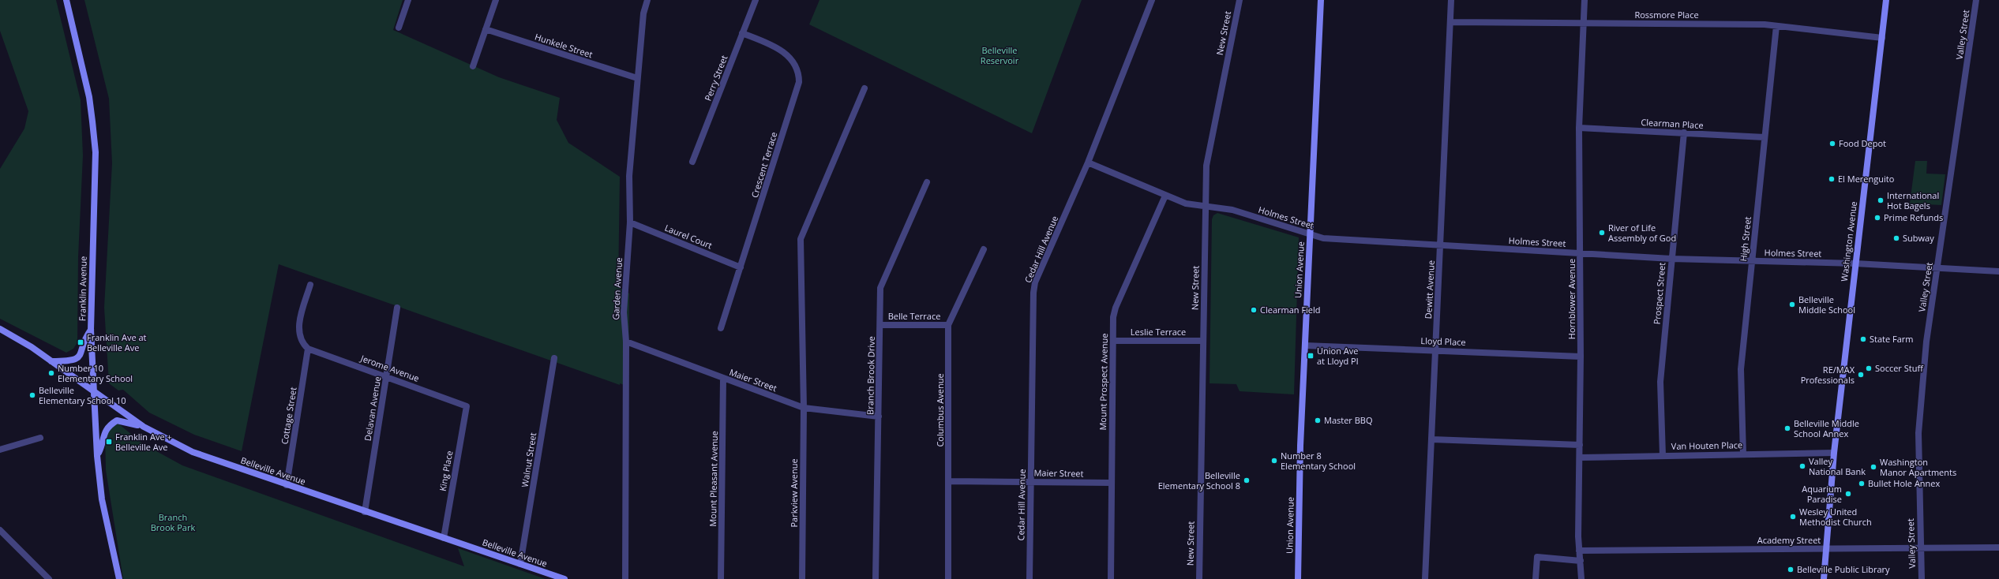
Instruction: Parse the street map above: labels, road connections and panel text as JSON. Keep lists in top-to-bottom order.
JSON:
{
  "streets": {
    "main road": [
      "Washington Avenue",
      "Union Avenue",
      "Franklin Avenue",
      "Belleville Avenue"
    ],
    "street": [
      "Rossmore Place",
      "New Street",
      "Valley Street",
      "Hunkele Street",
      "Perry Street",
      "Clearman Place",
      "Crescent Terrace",
      "Holmes Street",
      "Laurel Court",
      "High Street",
      "Cedar Hill Avenue",
      "Garden Avenue",
      "Dewitt Avenue",
      "Prospect Street",
      "Hornblower Avenue",
      "Belle Terrace",
      "Leslie Terrace",
      "Lloyd Place",
      "Jerome Avenue",
      "Branch Brook Drive",
      "Maier Street",
      "Mount Prospect Avenue",
      "Delavan Avenue",
      "Columbus Avenue",
      "Cottage Street",
      "Van Houten Place",
      "Walnut Street",
      "King Place",
      "Mount Pleasant Avenue",
      "Parkview Avenue",
      "Academy Street"
    ]
  },
  "crossings": [
    ["Rossmore Place", "High Street"],
    ["Rossmore Place", "Washington Avenue"],
    ["Rossmore Place", "Dewitt Avenue"],
    ["Rossmore Place", "Hornblower Avenue"],
    ["New Street", "Holmes Street"],
    ["New Street", "Leslie Terrace"],
    ["Valley Street", "Holmes Street"],
    ["Valley Street", "Academy Street"],
    ["Hunkele Street", "Garden Avenue"],
    ["Perry Street", "Crescent Terrace"],
    ["Clearman Place", "High Street"],
    ["Clearman Place", "Prospect Street"],
    ["Clearman Place", "Hornblower Avenue"],
    ["Crescent Terrace", "Laurel Court"],
    ["Holmes Street", "High Street"],
    ["Holmes Street", "Washington Avenue"],
    ["Holmes Street", "Cedar Hill Avenue"],
    ["Holmes Street", "Union Avenue"],
    ["Holmes Street", "Dewitt Avenue"],
    ["Holmes Street", "Prospect Street"],
    ["Holmes Street", "Hornblower Avenue"],
    ["Holmes Street", "Mount Prospect Avenue"],
    ["Laurel Court", "Garden Avenue"],
    ["High Street", "Van Houten Place"],
    ["Washington Avenue", "Van Houten Place"],
    ["Washington Avenue", "Academy Street"],
    ["Cedar Hill Avenue", "Maier Street"],
    ["Union Avenue", "Lloyd Place"],
    ["Franklin Avenue", "Belleville Avenue"],
    ["Garden Avenue", "Maier Street"],
    ["Dewitt Avenue", "Lloyd Place"],
    ["Prospect Street", "Van Houten Place"],
    ["Hornblower Avenue", "Lloyd Place"],
    ["Hornblower Avenue", "Van Houten Place"],
    ["Hornblower Avenue", "Academy Street"],
    ["Belle Terrace", "Branch Brook Drive"],
    ["Belle Terrace", "Columbus Avenue"],
    ["Leslie Terrace", "Mount Prospect Avenue"],
    ["Jerome Avenue", "Delavan Avenue"],
    ["Jerome Avenue", "Cottage Street"],
    ["Jerome Avenue", "King Place"],
    ["Branch Brook Drive", "Maier Street"],
    ["Maier Street", "Mount Prospect Avenue"],
    ["Maier Street", "Columbus Avenue"],
    ["Maier Street", "Mount Pleasant Avenue"],
    ["Maier Street", "Parkview Avenue"],
    ["Delavan Avenue", "Belleville Avenue"],
    ["Cottage Street", "Belleville Avenue"],
    ["Walnut Street", "Belleville Avenue"],
    ["Belleville Avenue", "King Place"]
  ],
  "parks": ["Belleville Reservoir", "Branch Brook Park"],
  "places": {
    "other": [
      "Food Depot",
      "El Merenguito",
      "International Hot Bagels",
      "Prime Refunds",
      "River of Life Assembly of God",
      "Subway",
      "Belleville Middle School",
      "Clearman Field",
      "State Farm",
      "Soccer Stuff",
      "Number 10 Elementary School",
      "RE/MAX Professionals",
      "Belleville Elementary School 10",
      "Master BBQ",
      "Belleville Middle School Annex",
      "Number 8 Elementary School",
      "Valley National Bank",
      "Washington Manor Apartments",
      "Belleville Elementary School 8",
      "Bullet Hole Annex",
      "Aquarium Paradise",
      "Wesley United Methodist Church",
      "Belleville Public Library"
    ],
    "transit": ["Franklin Ave at Belleville Ave", "Union Ave at Lloyd Pl", "Franklin Ave + Belleville Ave"]
  }
}
